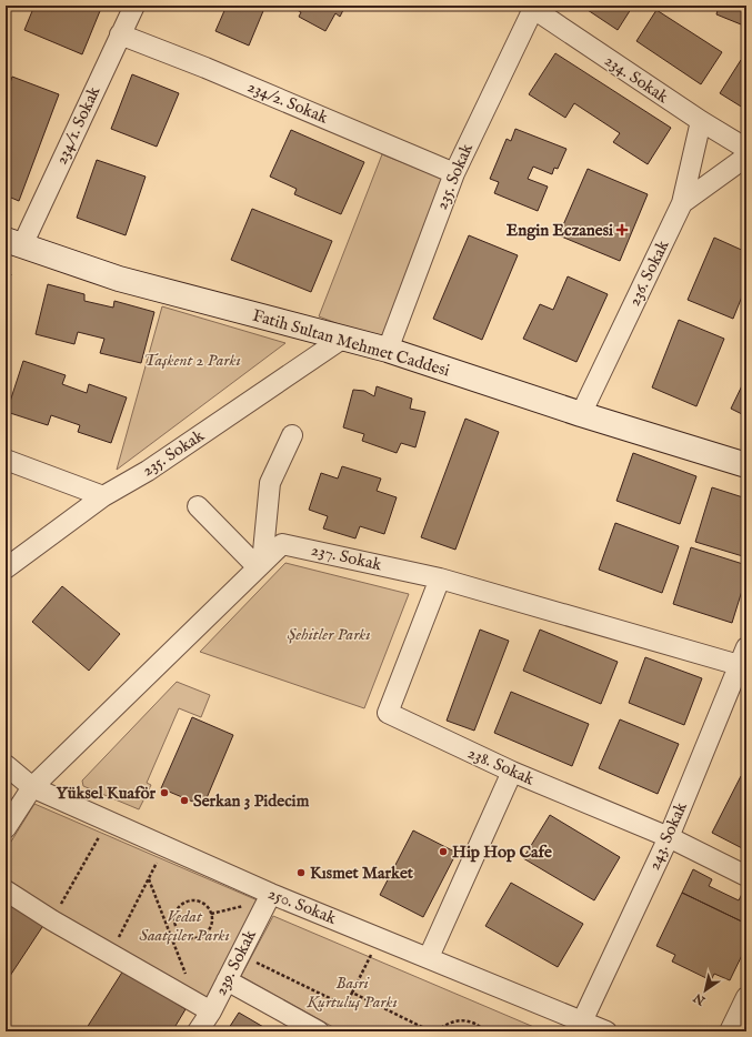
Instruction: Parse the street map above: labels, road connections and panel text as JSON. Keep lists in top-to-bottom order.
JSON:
{
  "streets": {
    "main road": ["Fatih Sultan Mehmet Caddesi"],
    "street": [
      "234. Sokak",
      "234/2. Sokak",
      "234/1. Sokak",
      "235. Sokak",
      "236. Sokak",
      "237. Sokak",
      "238. Sokak",
      "243. Sokak",
      "250. Sokak",
      "239. Sokak"
    ]
  },
  "crossings": [
    ["234. Sokak", "235. Sokak"],
    ["234/2. Sokak", "234/1. Sokak"],
    ["234/2. Sokak", "235. Sokak"],
    ["234/1. Sokak", "Fatih Sultan Mehmet Caddesi"],
    ["235. Sokak", "Fatih Sultan Mehmet Caddesi"],
    ["236. Sokak", "Fatih Sultan Mehmet Caddesi"],
    ["237. Sokak", "238. Sokak"],
    ["237. Sokak", "243. Sokak"],
    ["237. Sokak", "250. Sokak"],
    ["238. Sokak", "243. Sokak"],
    ["243. Sokak", "250. Sokak"],
    ["250. Sokak", "239. Sokak"]
  ],
  "parks": [
    "Taşkent 2 Parkı",
    "Şehitler Parkı",
    "Vedat Saatçiler Parkı",
    "Basri Kurtuluş Parkı"
  ],
  "places": {
    "health": ["Engin Eczanesi"],
    "other": [
      "Yüksel Kuaför",
      "Serkan 3 Pidecim",
      "Hip Hop Cafe",
      "Kısmet Market"
    ]
  },
  "north": "bottom left"
}
